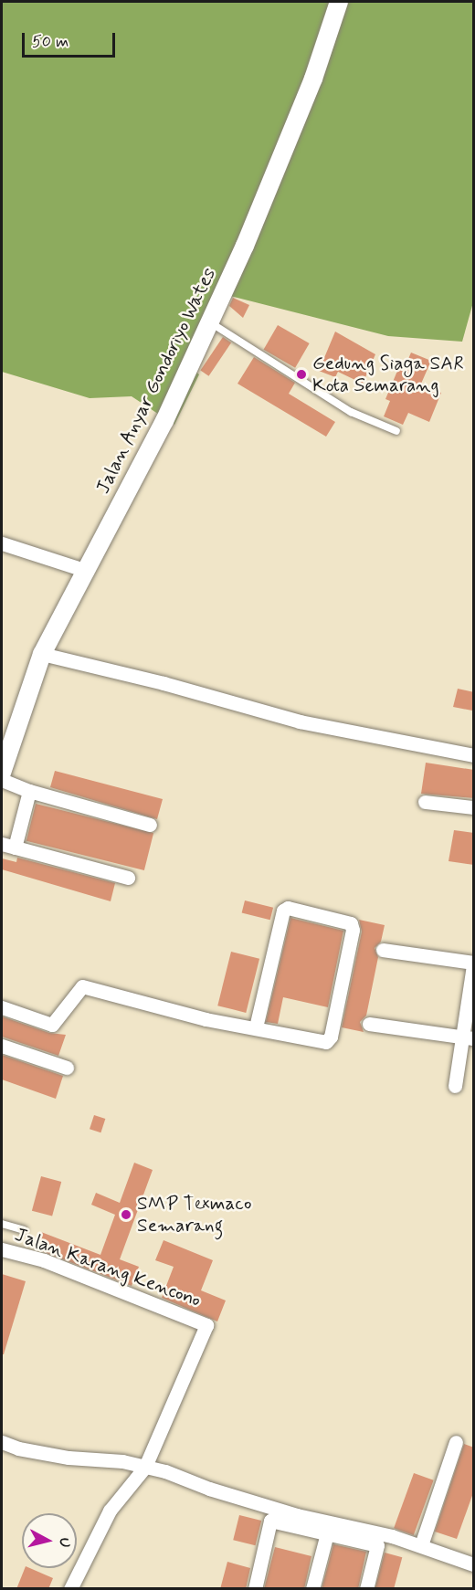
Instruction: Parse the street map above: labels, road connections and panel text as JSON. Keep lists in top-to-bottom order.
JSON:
{
  "streets": {
    "street": ["Jalan Anyar Gondoriyo Wates", "Jalan Karang Kencono"]
  },
  "places": ["Gedung Siaga SAR Kota Semarang", "SMP Texmaco Semarang"],
  "scale_bar": "50 m",
  "north": "right"
}
